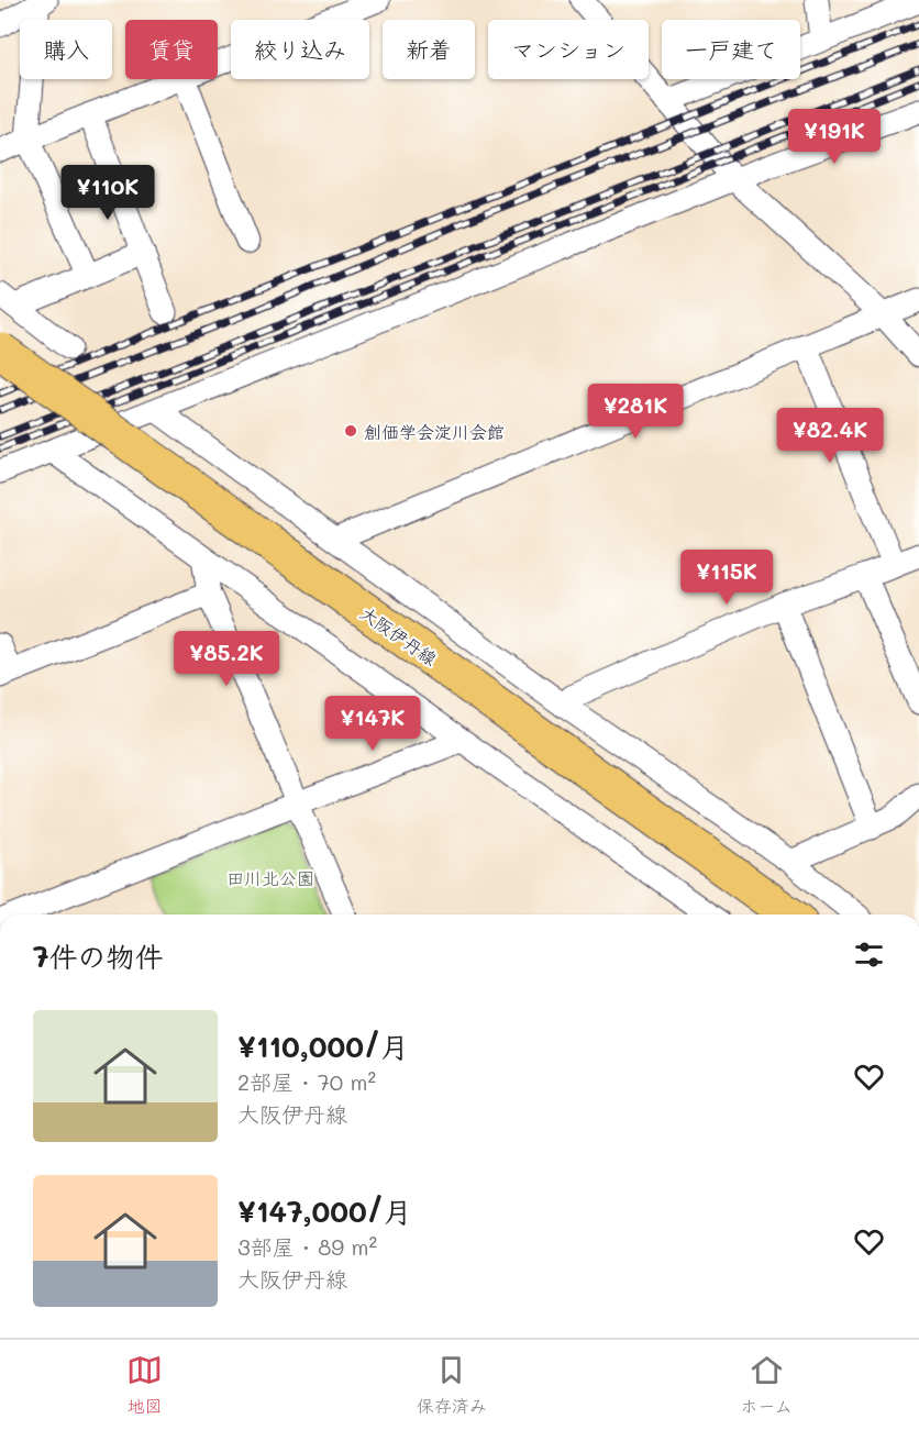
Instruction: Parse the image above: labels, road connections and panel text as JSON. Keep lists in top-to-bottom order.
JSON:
{
  "streets": {
    "main road": ["大阪伊丹線"]
  },
  "parks": ["田川北公園"],
  "places": ["創価学会淀川会館"],
  "page": {
    "chip": [
      "購入",
      "賃貸",
      "絞り込み",
      "新着",
      "マンション",
      "一戸建て"
    ],
    "price": [
      "¥191K",
      "¥110K",
      "¥281K",
      "¥82.4K",
      "¥115K",
      "¥85.2K",
      "¥147K"
    ],
    "heading": "7件の物件",
    "list": [
      {
        "name": "¥110,000/月",
        "note": "2部屋 · 70 m² · 大阪伊丹線"
      },
      {
        "name": "¥147,000/月",
        "note": "3部屋 · 89 m² · 大阪伊丹線"
      }
    ],
    "tabs": ["地図", "保存済み", "ホーム"]
  }
}
